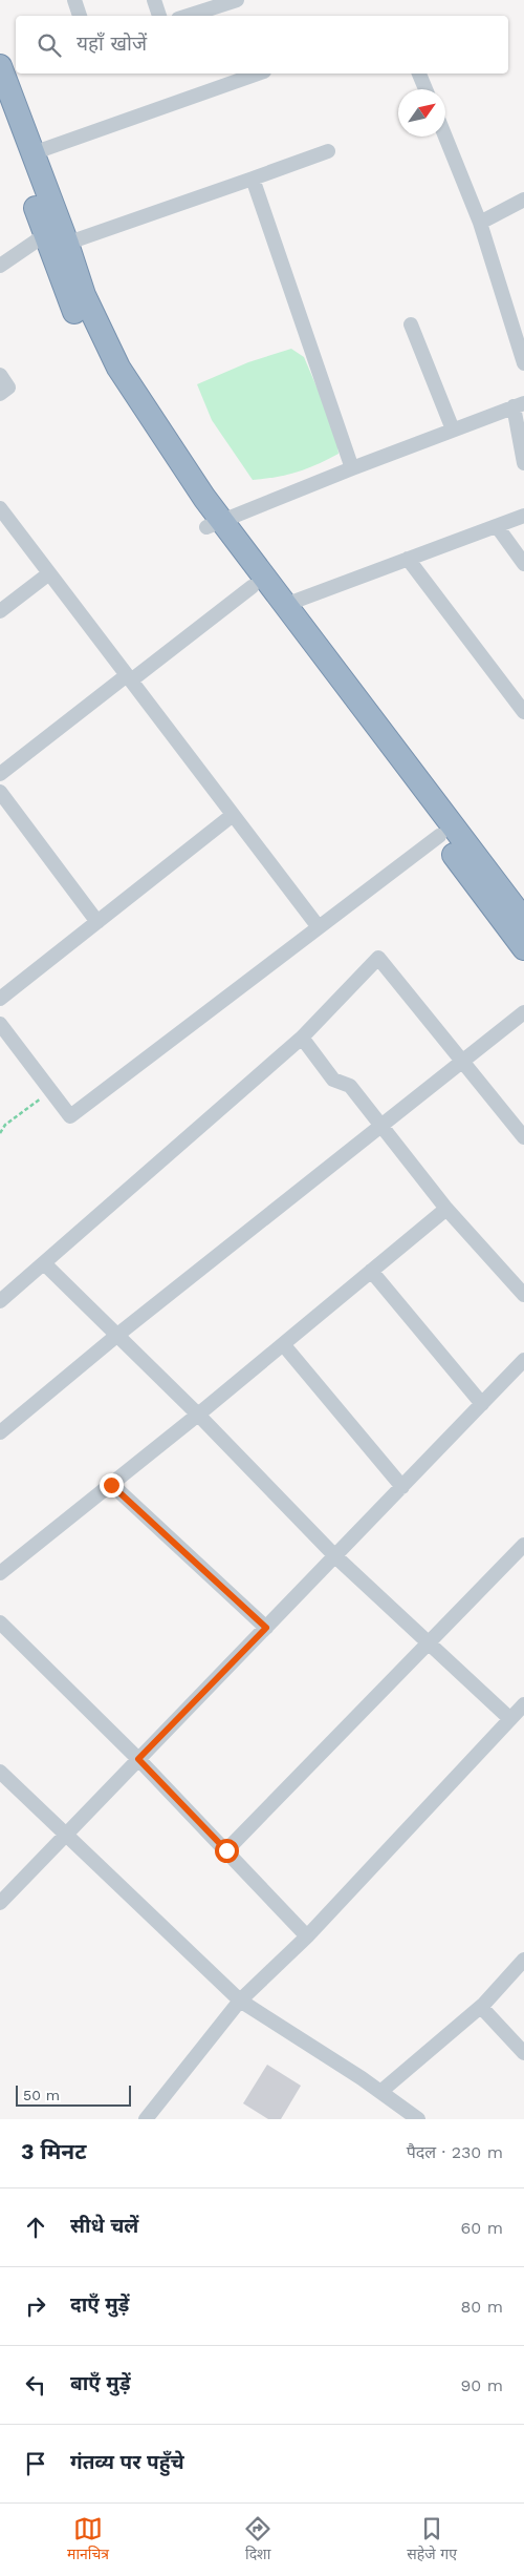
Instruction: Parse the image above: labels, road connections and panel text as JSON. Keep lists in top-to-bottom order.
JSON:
{
  "scale_bar": "50 m",
  "north": "top right",
  "page": {
    "search": "यहाँ खोजें",
    "scale": "50 m",
    "heading": ["3 मिनट", "पैदल · 230 m"],
    "list": [
      ["सीधे चलें", "60 m"],
      ["दाएँ मुड़ें", "80 m"],
      ["बाएँ मुड़ें", "90 m"],
      "गंतव्य पर पहुँचे"
    ],
    "nav": ["मानचित्र", "दिशा", "सहेजे गए"]
  }
}
